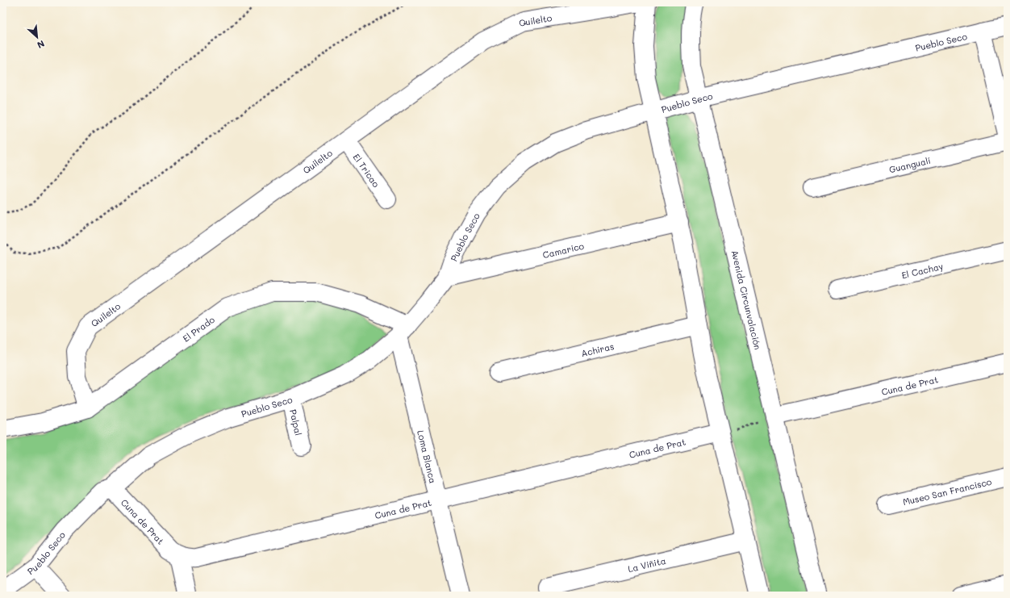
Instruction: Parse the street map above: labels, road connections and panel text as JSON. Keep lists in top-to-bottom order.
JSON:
{
  "streets": {
    "street": [
      "Quilelto",
      "Pueblo Seco",
      "Guangualí",
      "El Tricao",
      "Camarico",
      "El Cachay",
      "Avenida Circunvalación",
      "El Prado",
      "Achiras",
      "Cuna de Prat",
      "Palpal",
      "Loma Blanca",
      "Museo San Francisco",
      "La Viñita"
    ]
  },
  "crossings": [
    ["Quilelto", "El Tricao"],
    ["Quilelto", "El Prado"],
    ["Pueblo Seco", "Camarico"],
    ["Pueblo Seco", "Avenida Circunvalación"],
    ["Pueblo Seco", "El Prado"],
    ["Pueblo Seco", "Cuna de Prat"],
    ["Pueblo Seco", "Palpal"],
    ["Pueblo Seco", "Loma Blanca"],
    ["Avenida Circunvalación", "Cuna de Prat"],
    ["El Prado", "Loma Blanca"],
    ["Cuna de Prat", "Loma Blanca"]
  ],
  "north": "bottom right"
}
